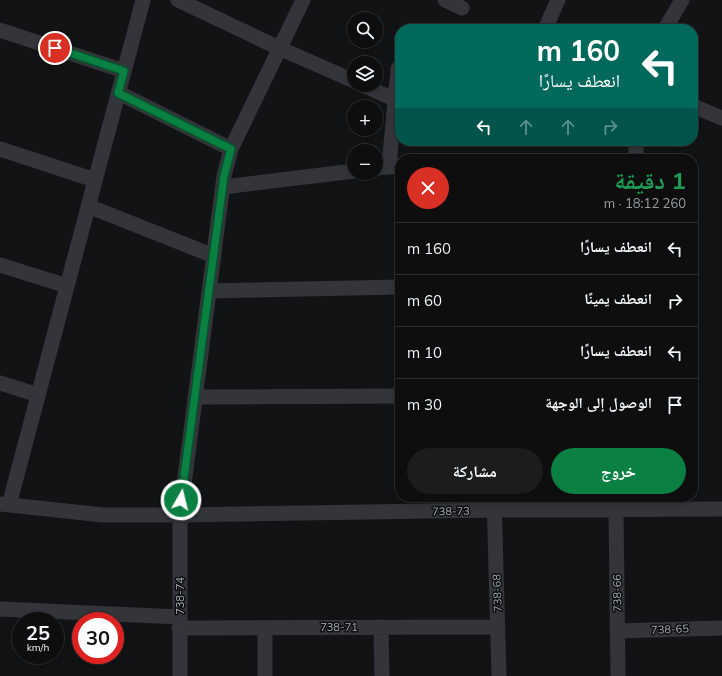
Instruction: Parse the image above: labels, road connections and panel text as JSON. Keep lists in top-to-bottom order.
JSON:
{
  "streets": {
    "street": [
      "738-73",
      "738-68",
      "738-66",
      "738-74",
      "738-71",
      "738-65"
    ]
  },
  "crossings": [
    ["738-73", "738-68"],
    ["738-73", "738-66"],
    ["738-73", "738-74"],
    ["738-68", "738-71"],
    ["738-66", "738-65"],
    ["738-74", "738-71"]
  ],
  "page": {
    "map_buttons": ["+", "−"],
    "turn": ["160 m", "انعطف يسارًا"],
    "heading": ["1 دقيقة", "260 m · 18:12"],
    "list": [
      {
        "name": "انعطف يسارًا",
        "value": "160 m"
      },
      {
        "name": "انعطف يمينًا",
        "value": "60 m"
      },
      {
        "name": "انعطف يسارًا",
        "value": "10 m"
      },
      {
        "name": "الوصول إلى الوجهة",
        "value": "30 m"
      }
    ],
    "buttons": ["خروج", "مشاركة"],
    "speed": "25 km/h",
    "limit": "30"
  }
}
